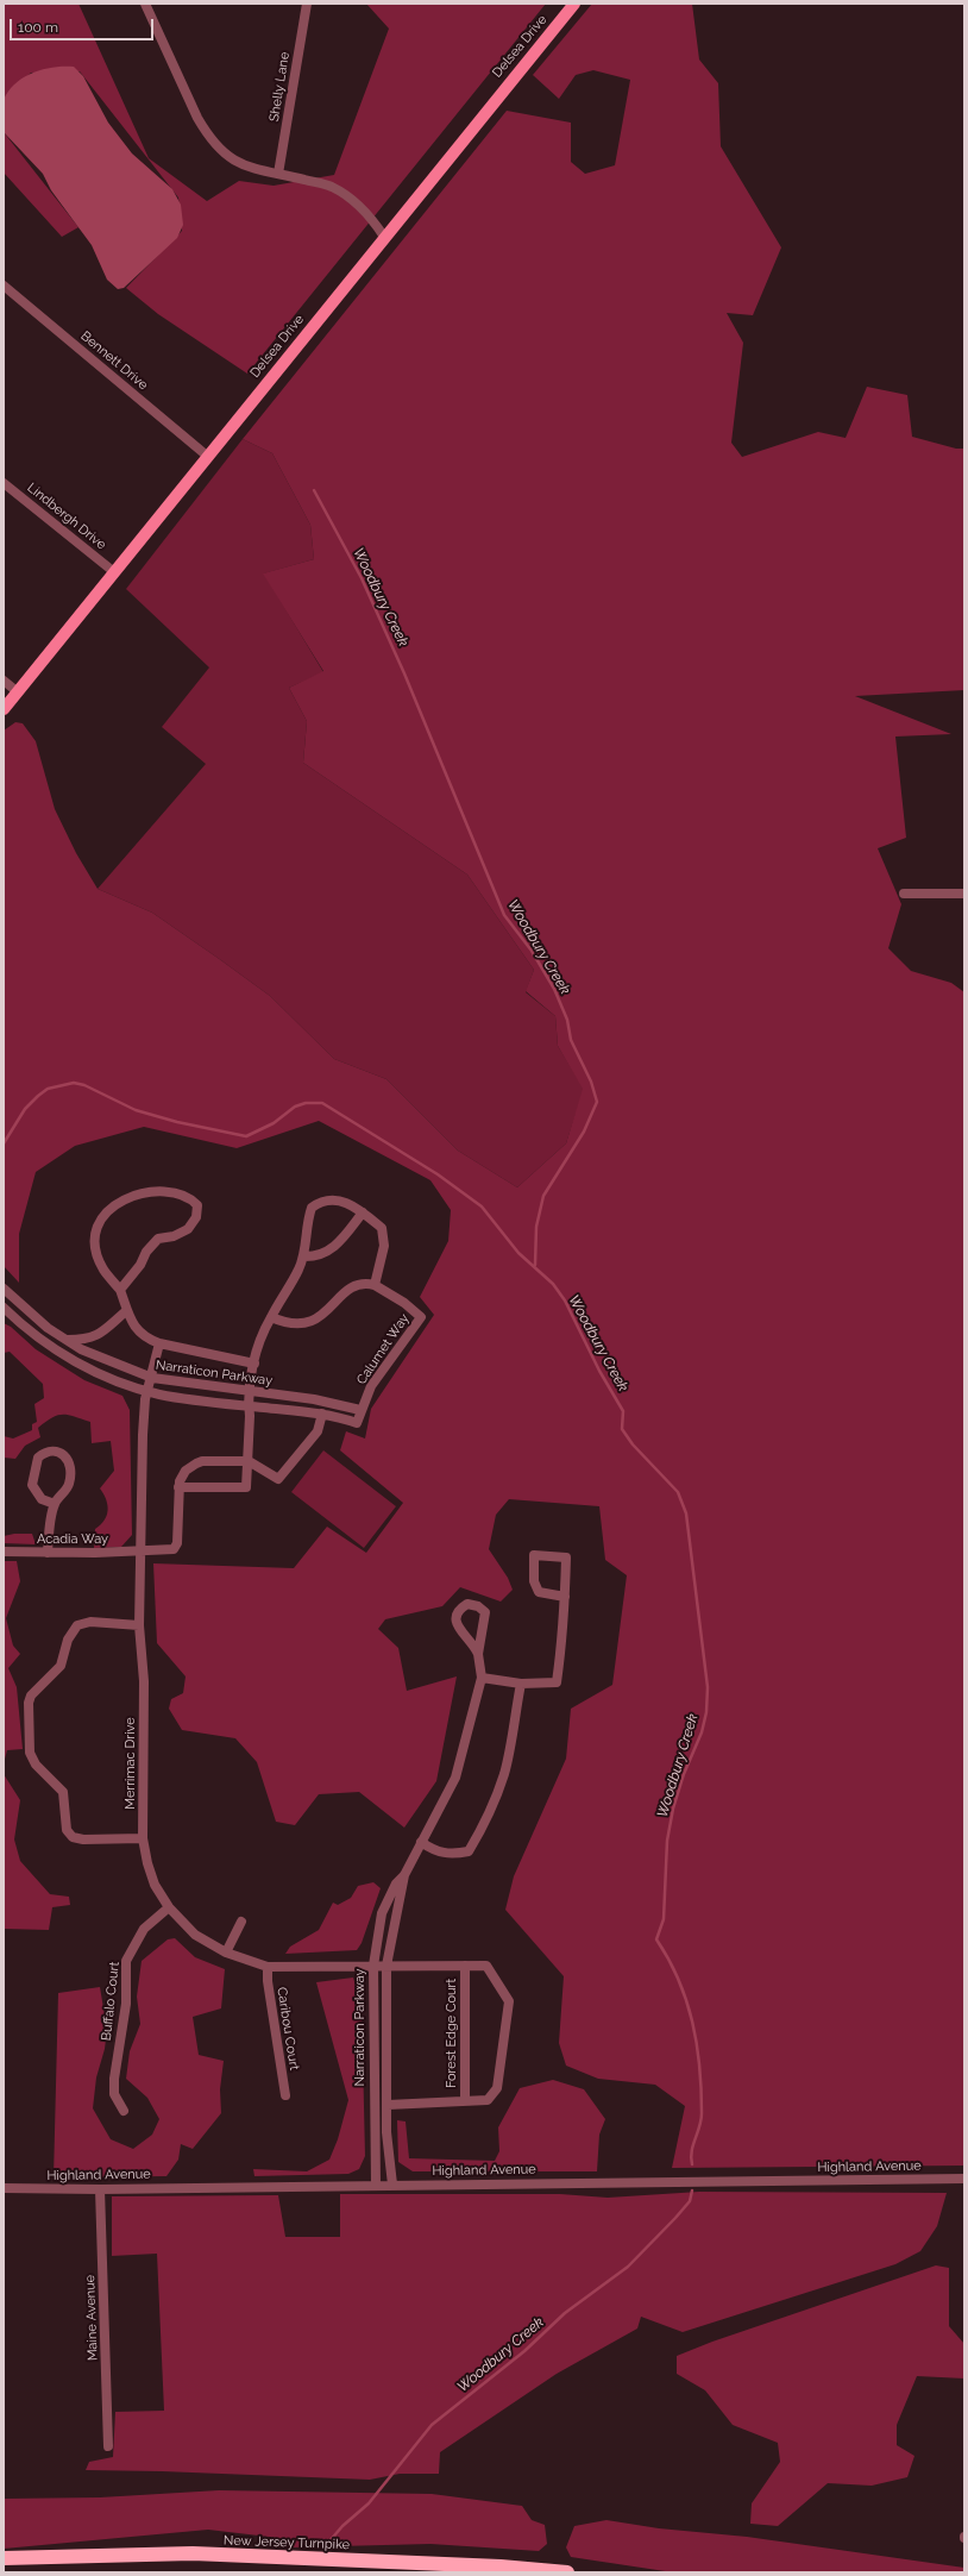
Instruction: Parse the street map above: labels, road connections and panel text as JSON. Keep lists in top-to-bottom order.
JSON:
{
  "streets": {
    "highway": ["New Jersey Turnpike"],
    "main road": ["Delsea Drive"],
    "street": [
      "Shelly Lane",
      "Bennett Drive",
      "Lindbergh Drive",
      "Calumet Way",
      "Narraticon Parkway",
      "Acadia Way",
      "Merrimac Drive",
      "Buffalo Court",
      "Caribou Court",
      "Forest Edge Court",
      "Highland Avenue",
      "Maine Avenue"
    ]
  },
  "crossings": [
    ["Delsea Drive", "Bennett Drive"],
    ["Delsea Drive", "Lindbergh Drive"],
    ["Calumet Way", "Narraticon Parkway"],
    ["Narraticon Parkway", "Merrimac Drive"],
    ["Narraticon Parkway", "Forest Edge Court"],
    ["Narraticon Parkway", "Highland Avenue"],
    ["Acadia Way", "Merrimac Drive"],
    ["Merrimac Drive", "Buffalo Court"],
    ["Merrimac Drive", "Caribou Court"],
    ["Merrimac Drive", "Forest Edge Court"],
    ["Highland Avenue", "Maine Avenue"]
  ],
  "water": ["Woodbury Creek"],
  "scale_bar": "100 m"
}
